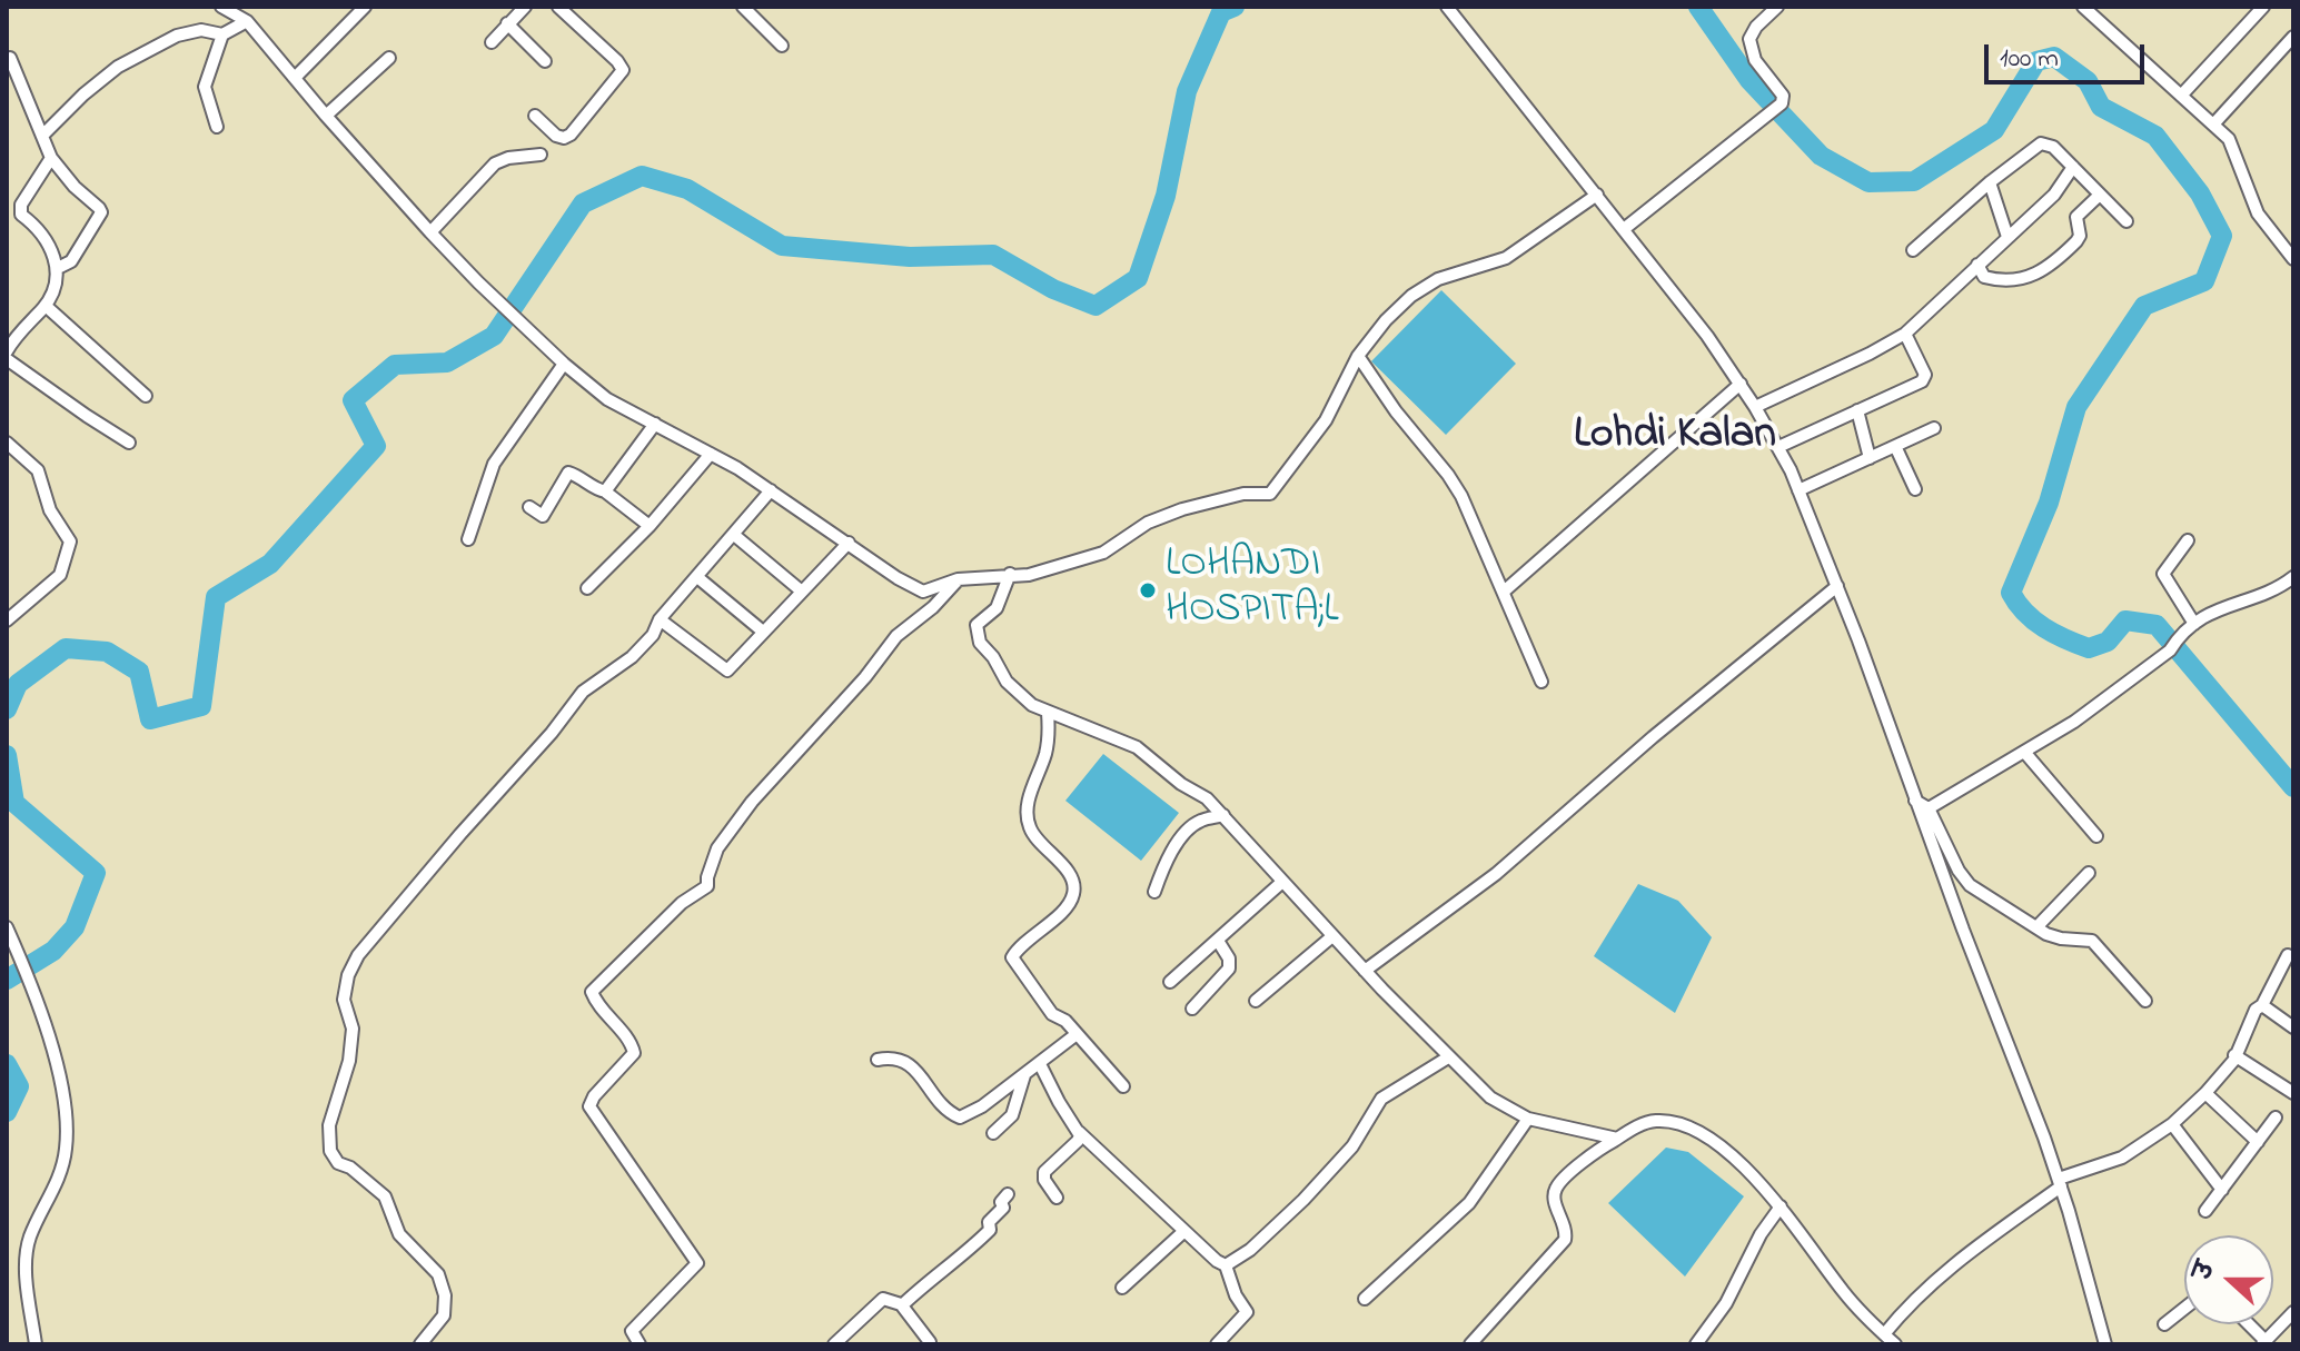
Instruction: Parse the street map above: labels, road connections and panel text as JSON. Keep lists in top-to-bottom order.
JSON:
{
  "districts": ["Lohdi Kalan"],
  "places": ["LOHANDI HOSPITA;L"],
  "scale_bar": "100 m",
  "north": "left"
}
